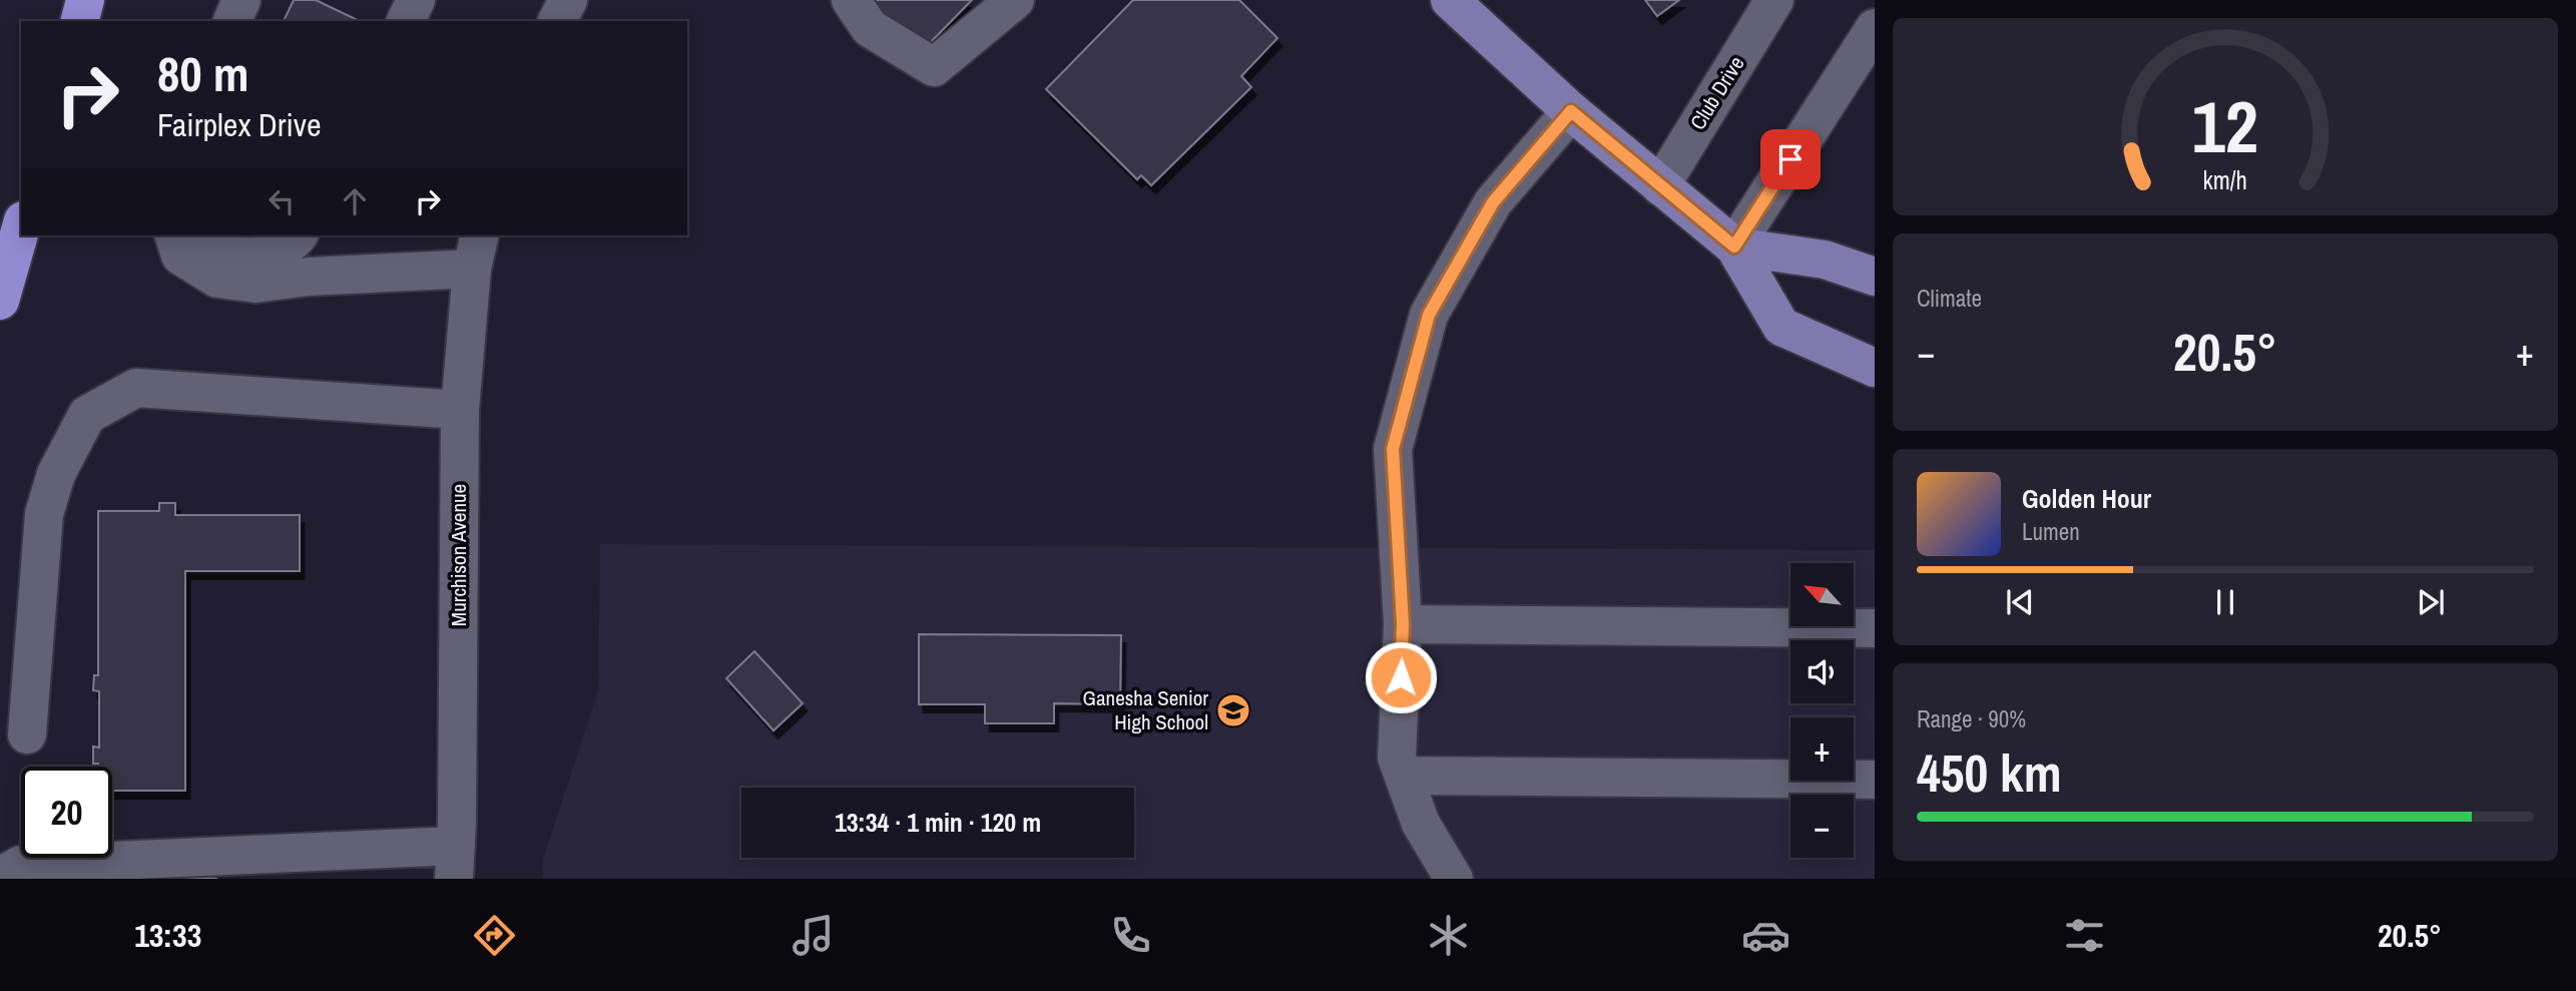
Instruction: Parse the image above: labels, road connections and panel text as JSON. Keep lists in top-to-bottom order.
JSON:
{
  "streets": {
    "street": ["Club Drive", "Murchison Avenue"]
  },
  "places": {
    "school or university": ["Ganesha Senior High School"]
  },
  "north": "top left",
  "page": {
    "turn": ["80 m", "Fairplex Drive"],
    "tile": [
      "Climate",
      ["Range · 90%", "450 km"]
    ],
    "heat": ["−", "20.5°", "+"],
    "song": ["Golden Hour", "Lumen"],
    "map_buttons": ["+", "−"],
    "limit": "20",
    "trip": "13:34 · 1 min · 120 m",
    "tabs": ["13:33", "20.5°"],
    "gauge": ["12", "km/h"]
  }
}
